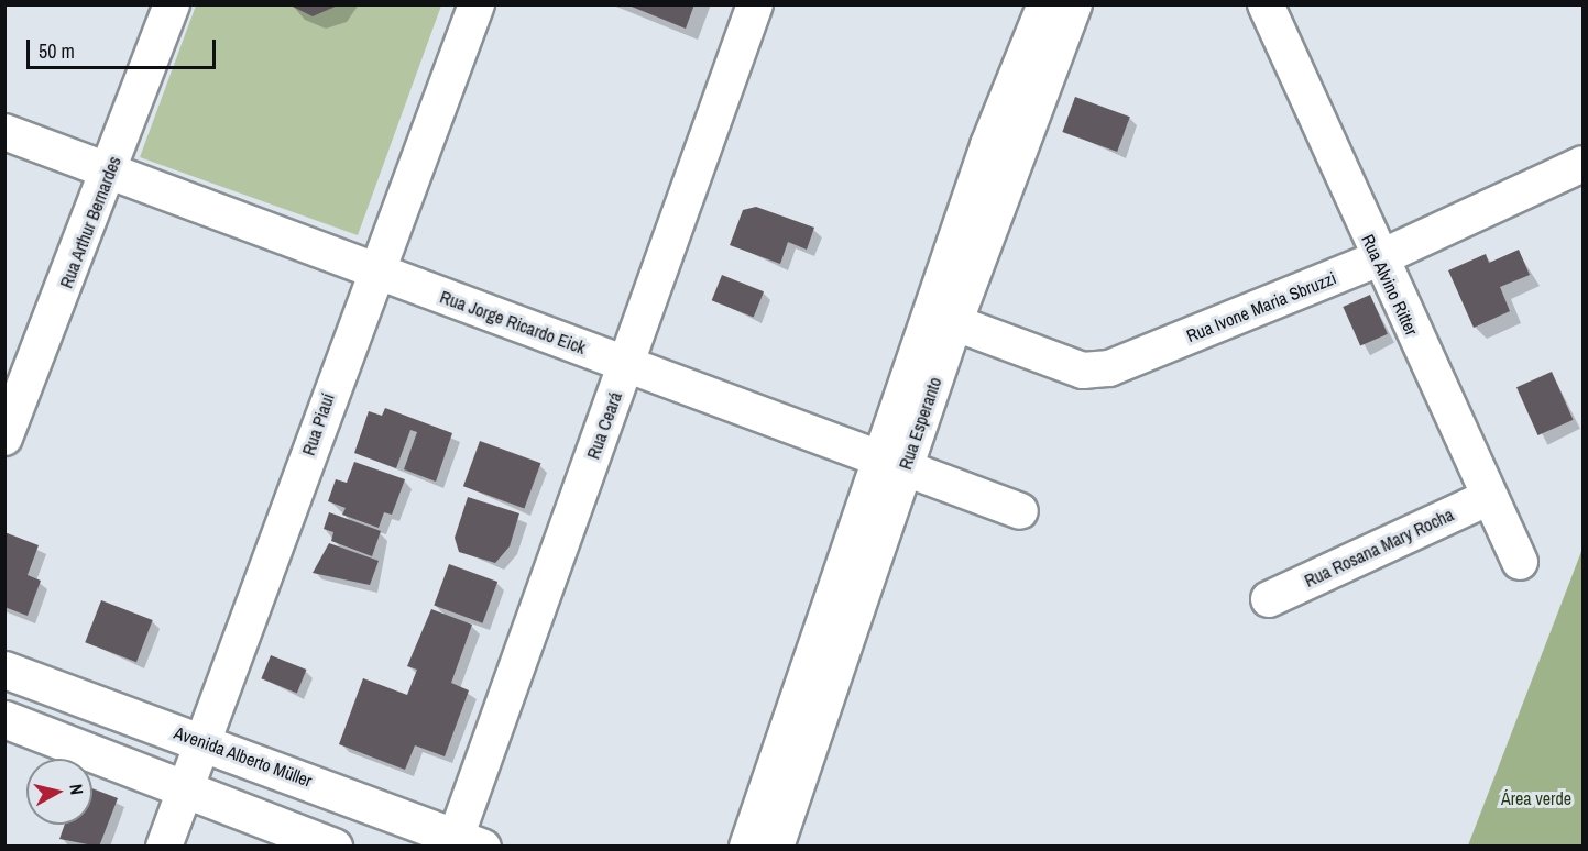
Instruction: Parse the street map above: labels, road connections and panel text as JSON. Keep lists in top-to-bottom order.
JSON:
{
  "streets": {
    "main road": ["Avenida Alberto Müller"],
    "street": [
      "Rua Arthur Bernardes",
      "Rua Alvino Ritter",
      "Rua Ivone Maria Sbruzzi",
      "Rua Jorge Ricardo Eick",
      "Rua Esperanto",
      "Rua Piauí",
      "Rua Ceará",
      "Rua Rosana Mary Rocha"
    ]
  },
  "crossings": [
    ["Rua Arthur Bernardes", "Rua Jorge Ricardo Eick"],
    ["Rua Alvino Ritter", "Rua Ivone Maria Sbruzzi"],
    ["Rua Alvino Ritter", "Rua Rosana Mary Rocha"],
    ["Rua Ivone Maria Sbruzzi", "Rua Esperanto"],
    ["Rua Jorge Ricardo Eick", "Rua Esperanto"],
    ["Rua Jorge Ricardo Eick", "Rua Piauí"],
    ["Rua Jorge Ricardo Eick", "Rua Ceará"],
    ["Rua Piauí", "Avenida Alberto Müller"],
    ["Rua Ceará", "Avenida Alberto Müller"]
  ],
  "parks": ["Área verde"],
  "scale_bar": "50 m",
  "north": "right"
}
